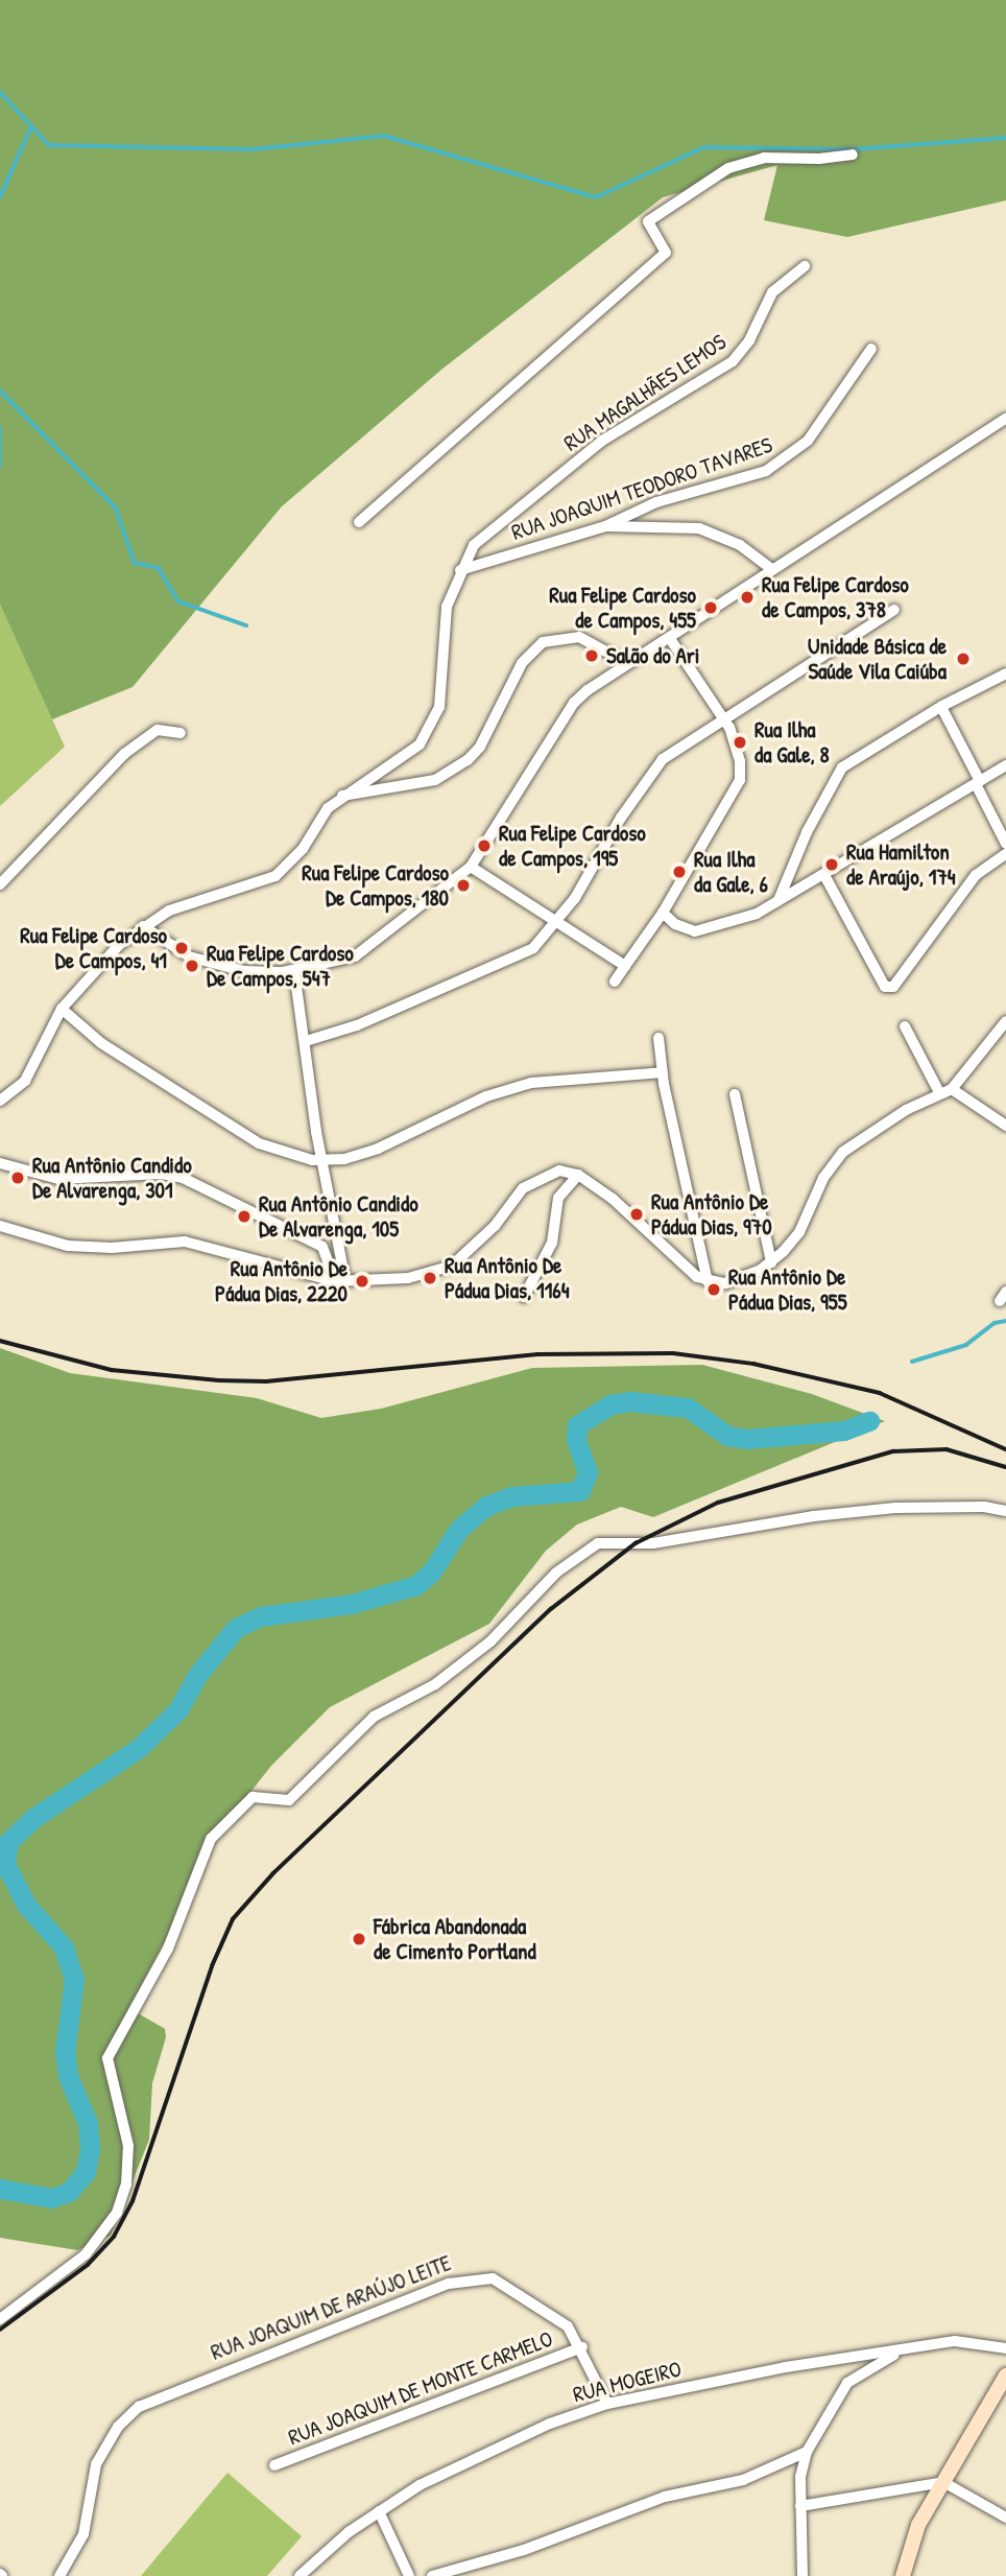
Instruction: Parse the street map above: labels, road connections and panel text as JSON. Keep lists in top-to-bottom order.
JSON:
{
  "streets": {
    "street": [
      "RUA MAGALHÃES LEMOS",
      "RUA JOAQUIM TEODORO TAVARES",
      "RUA JOAQUIM DE ARAÚJO LEITE",
      "RUA MOGEIRO",
      "RUA JOAQUIM DE MONTE CARMELO"
    ]
  },
  "crossings": [
    ["RUA MAGALHÃES LEMOS", "RUA JOAQUIM TEODORO TAVARES"],
    ["RUA JOAQUIM DE ARAÚJO LEITE", "RUA MOGEIRO"],
    ["RUA JOAQUIM DE ARAÚJO LEITE", "RUA JOAQUIM DE MONTE CARMELO"]
  ],
  "places": [
    "Rua Felipe Cardoso de Campos, 378",
    "Rua Felipe Cardoso de Campos, 455",
    "Salão do Ari",
    "Unidade Básica de Saúde Vila Caiúba",
    "Rua Ilha da Gale, 8",
    "Rua Felipe Cardoso de Campos, 195",
    "Rua Hamilton de Araújo, 174",
    "Rua Ilha da Gale, 6",
    "Rua Felipe Cardoso De Campos, 180",
    "Rua Felipe Cardoso De Campos, 41",
    "Rua Felipe Cardoso De Campos, 547",
    "Rua Antônio Candido De Alvarenga, 301",
    "Rua Antônio De Pádua Dias, 970",
    "Rua Antônio Candido De Alvarenga, 105",
    "Rua Antônio De Pádua Dias, 1164",
    "Rua Antônio De Pádua Dias, 2220",
    "Rua Antônio De Pádua Dias, 955",
    "Fábrica Abandonada de Cimento Portland"
  ]
}
